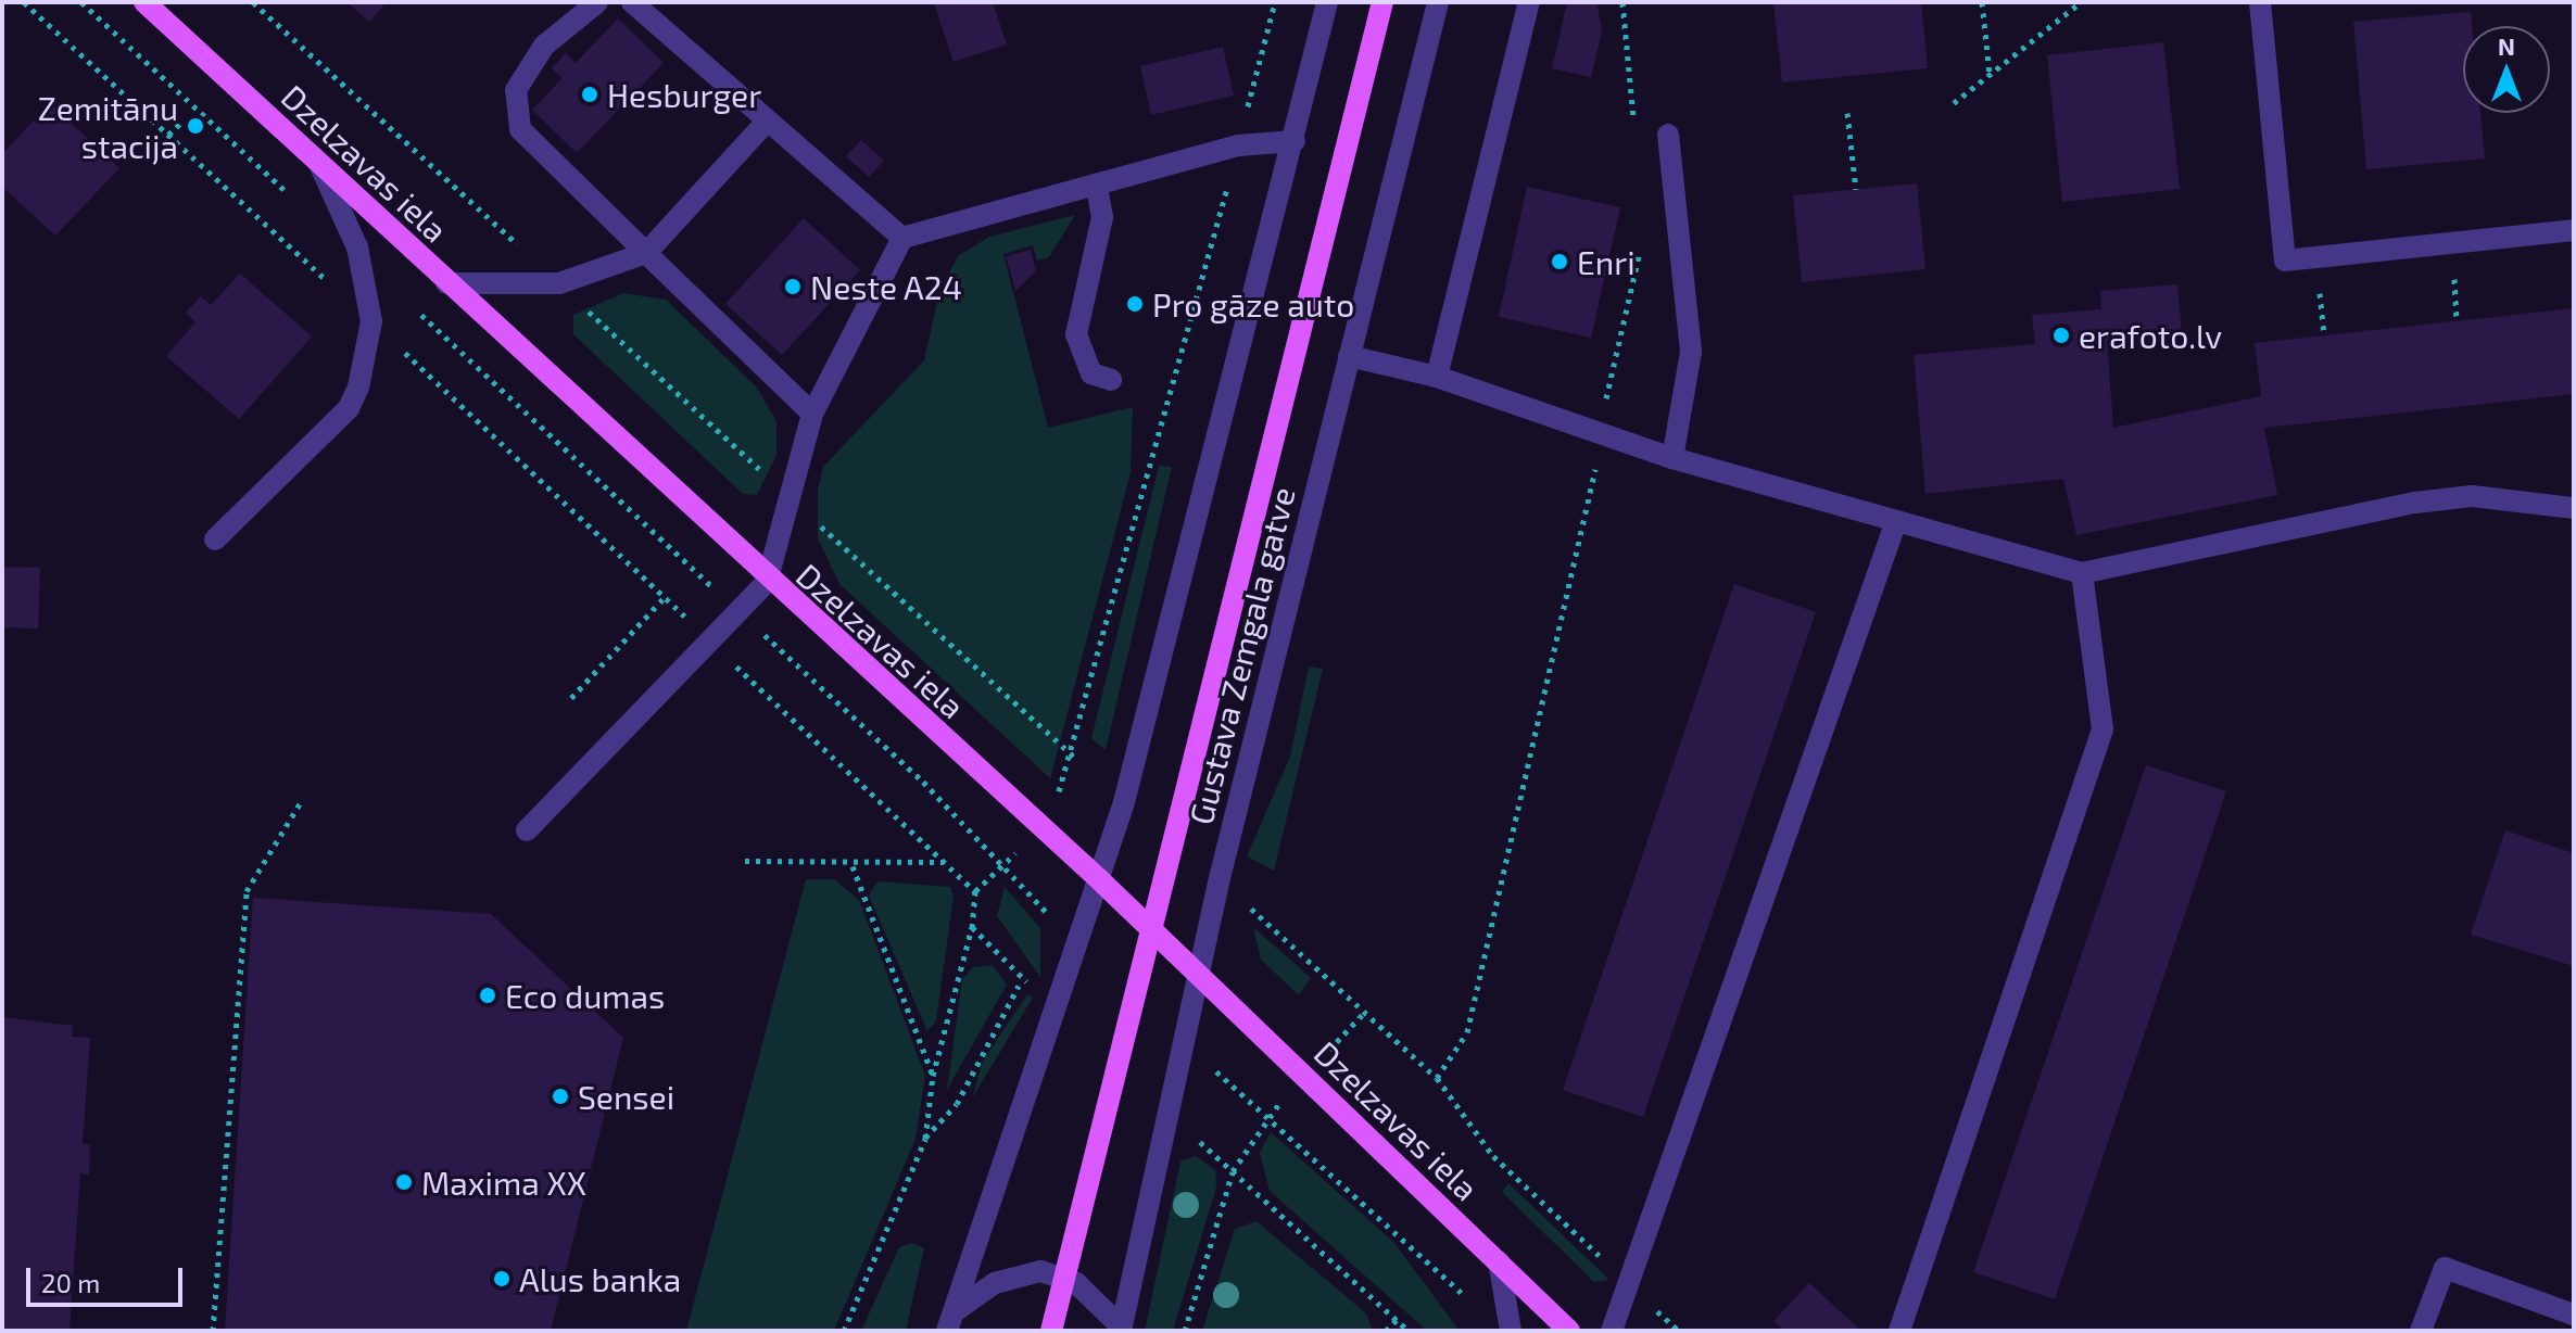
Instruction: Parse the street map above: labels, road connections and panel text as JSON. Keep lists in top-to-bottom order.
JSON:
{
  "streets": {
    "main road": ["Dzelzavas iela", "Gustava Zemgala gatve"]
  },
  "crossings": [
    ["Dzelzavas iela", "Gustava Zemgala gatve"]
  ],
  "places": [
    "Hesburger",
    "Zemitānu stacija",
    "Enri",
    "Neste A24",
    "Pro gāze auto",
    "erafoto.lv",
    "Eco dumas",
    "Sensei",
    "Maxima XX",
    "Alus banka"
  ],
  "scale_bar": "20 m",
  "north": "top"
}
